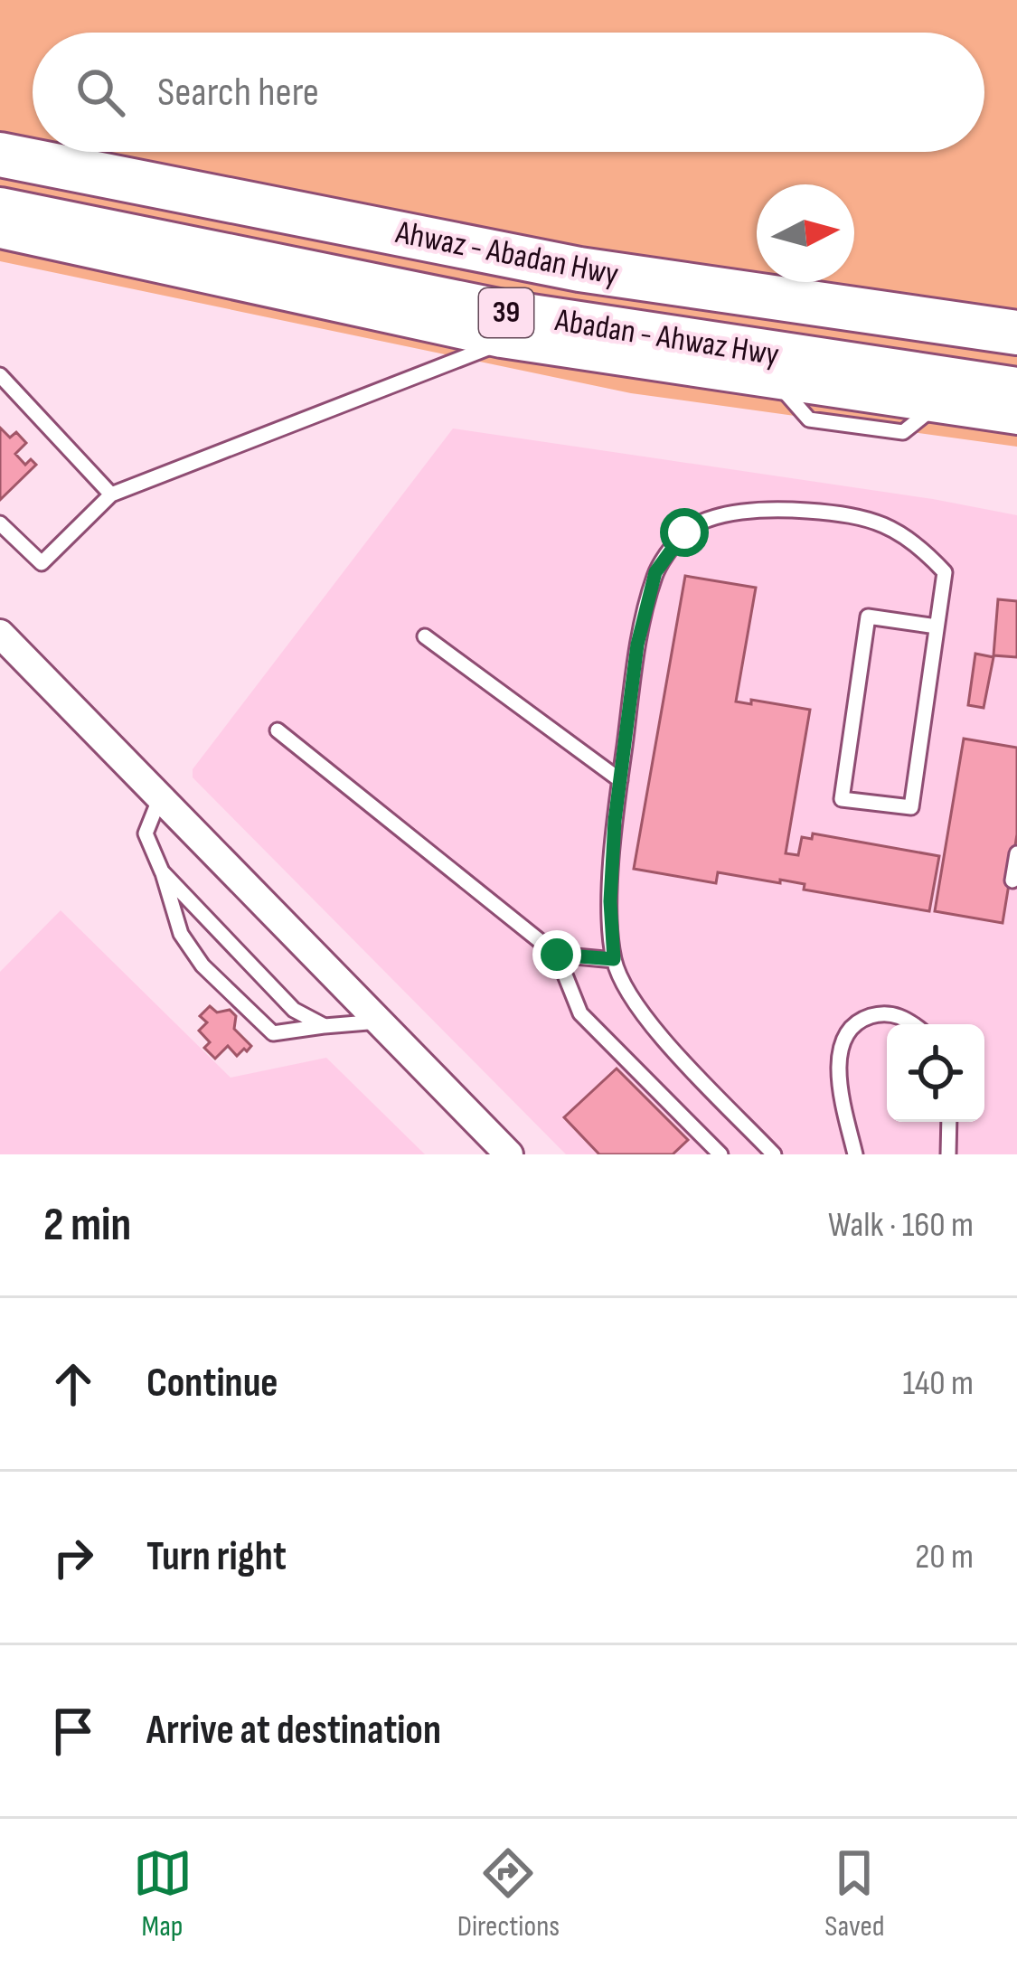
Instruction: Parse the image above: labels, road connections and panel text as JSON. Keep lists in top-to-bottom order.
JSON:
{
  "streets": {
    "highway": ["Ahwaz - Abadan Hwy", "39", "Abadan - Ahwaz Hwy"]
  },
  "north": "right",
  "page": {
    "search": "Search here",
    "heading": ["2 min", "Walk · 160 m"],
    "list": [
      ["Continue", "140 m"],
      ["Turn right", "20 m"],
      "Arrive at destination"
    ],
    "nav": ["Map", "Directions", "Saved"]
  }
}
